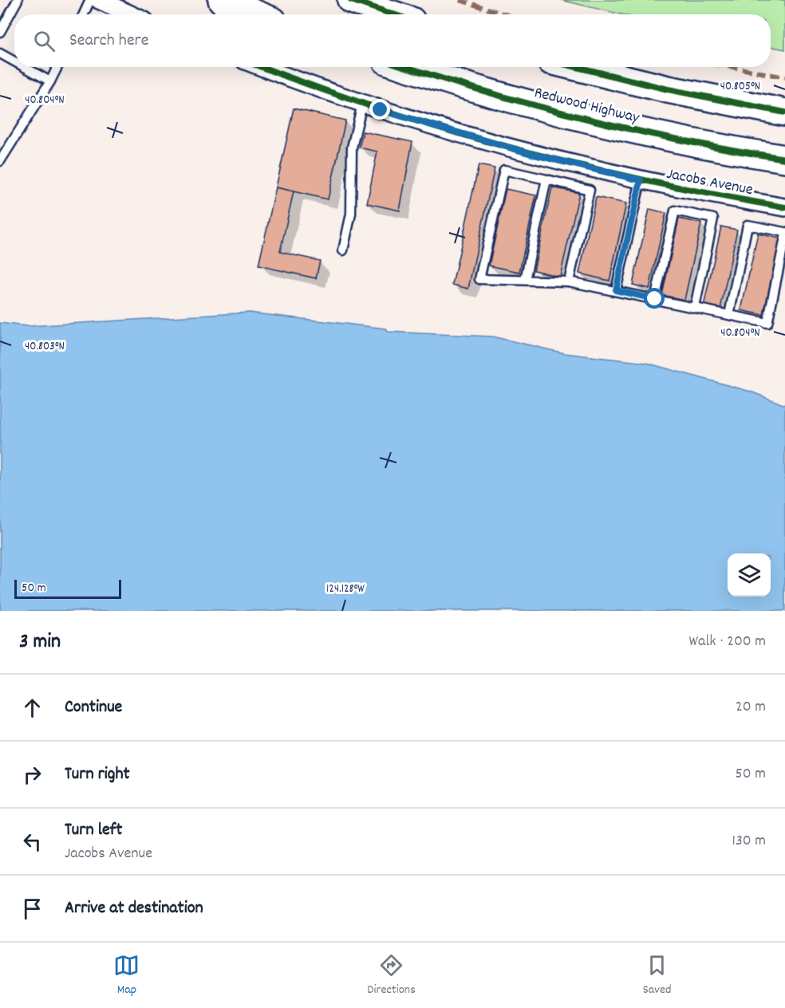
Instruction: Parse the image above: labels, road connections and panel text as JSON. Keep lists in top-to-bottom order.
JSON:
{
  "streets": {
    "highway": ["Redwood Highway"],
    "street": ["Jacobs Avenue"]
  },
  "scale_bar": "50 m",
  "page": {
    "search": "Search here",
    "scale": "50 m",
    "heading": ["3 min", "Walk · 200 m"],
    "list": [
      ["Continue", "20 m"],
      ["Turn right", "50 m"],
      ["Turn left", "Jacobs Avenue", "130 m"],
      "Arrive at destination"
    ],
    "nav": ["Map", "Directions", "Saved"]
  },
  "coordinates": [
    "40.805°N",
    "40.804°N",
    "40.803°N",
    "124.128°W"
  ]
}
